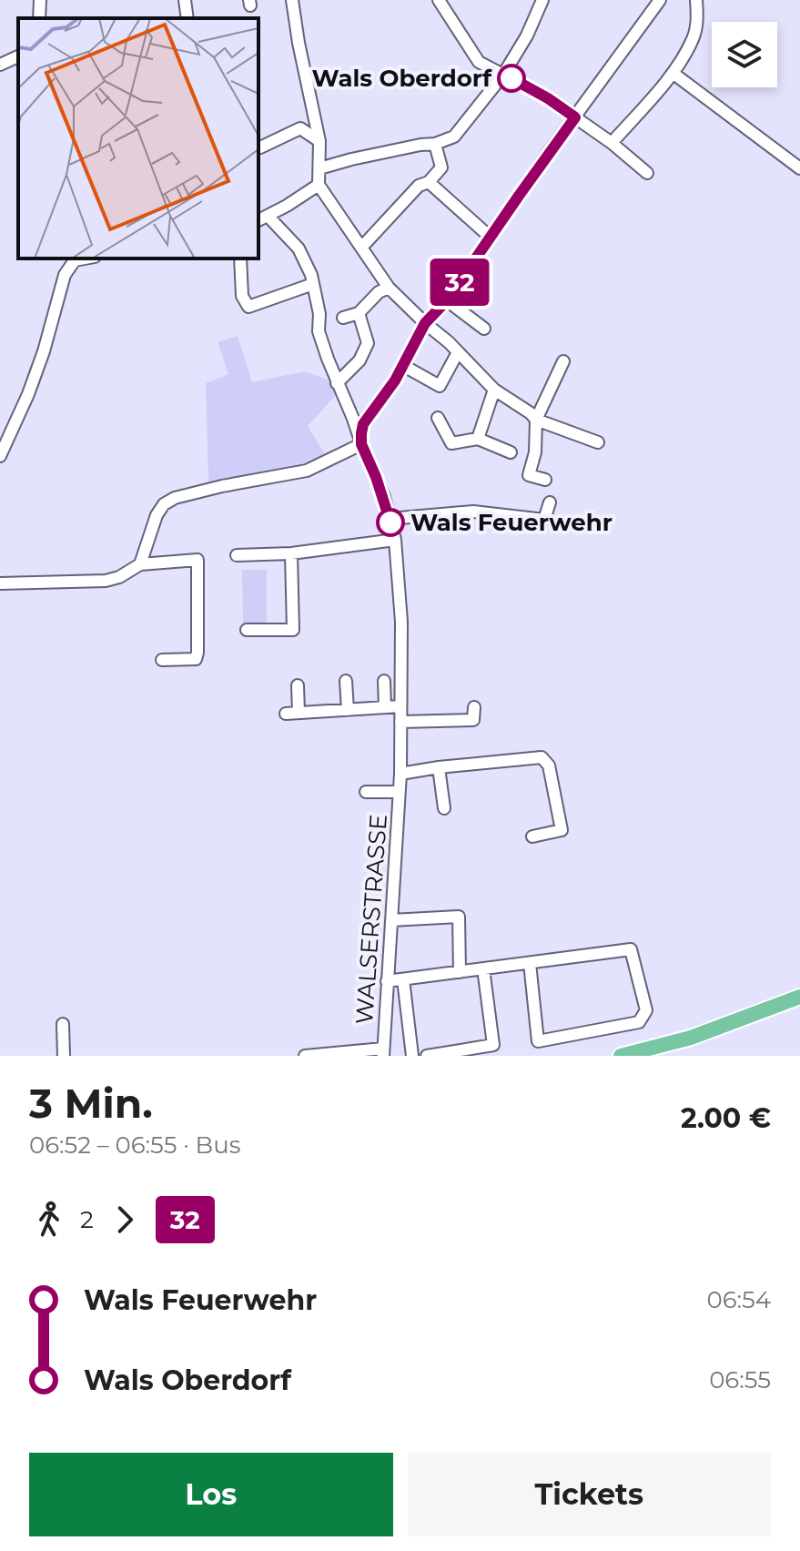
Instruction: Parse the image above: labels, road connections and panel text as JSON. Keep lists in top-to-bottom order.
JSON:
{
  "streets": {
    "street": ["WALSERSTRASSE"]
  },
  "places": ["Wals Oberdorf", "Wals Feuerwehr"],
  "lines": ["bus line 32"],
  "page": {
    "on_map": "32",
    "heading": ["3 Min.", "06:52 – 06:55 · Bus", "2.00 €"],
    "legs": ["2", "32"],
    "list": [
      {
        "name": "Wals Feuerwehr",
        "value": "06:54"
      },
      {
        "name": "Wals Oberdorf",
        "value": "06:55"
      }
    ],
    "buttons": ["Los", "Tickets"]
  }
}
